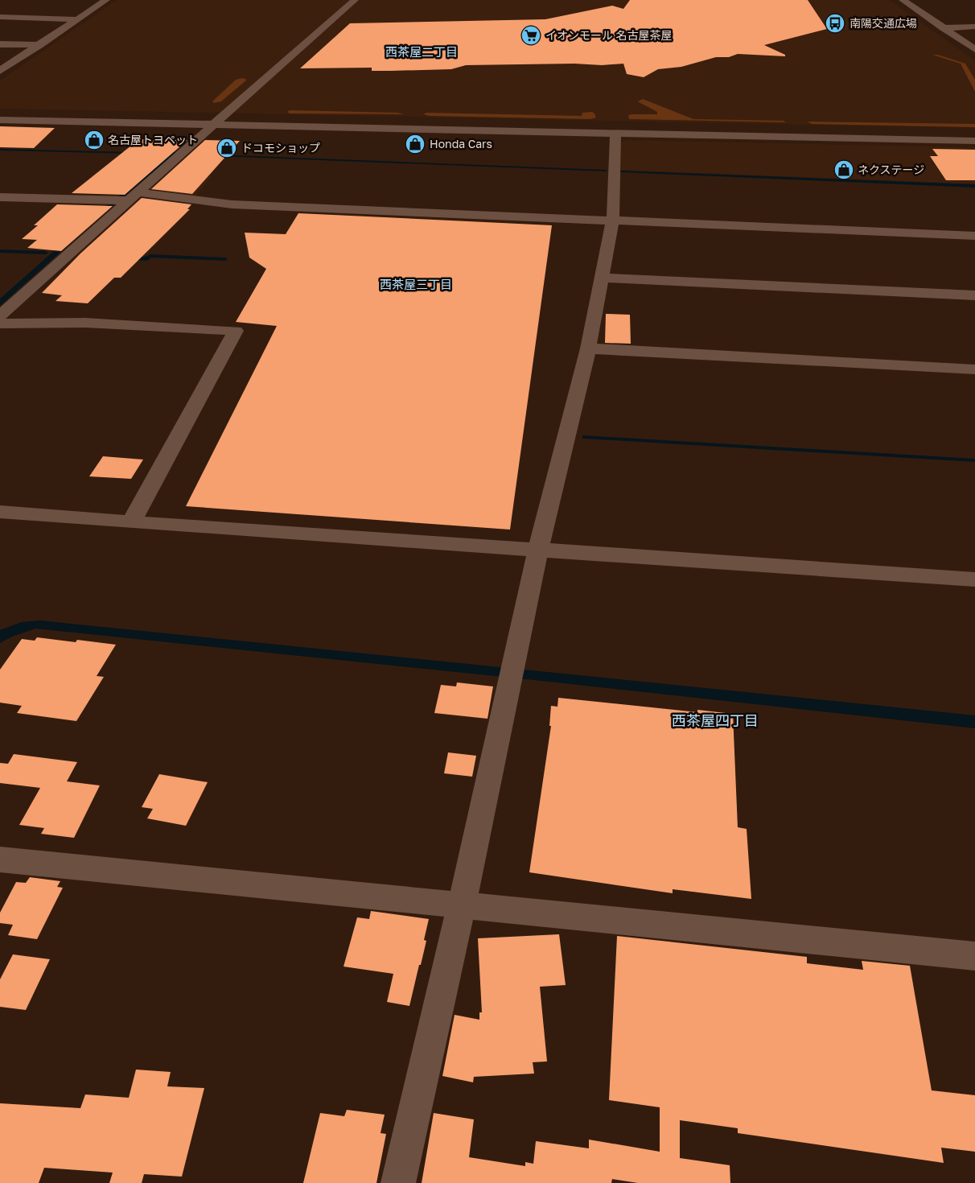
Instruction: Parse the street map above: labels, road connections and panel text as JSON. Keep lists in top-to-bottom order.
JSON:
{
  "districts": ["西茶屋二丁目", "西茶屋三丁目", "西茶屋四丁目"],
  "places": {
    "bus stop": ["南陽交通広場"],
    "supermarket": ["イオンモール 名古屋茶屋"],
    "shop": [
      "名古屋トヨペット",
      "Honda Cars",
      "ドコモショップ",
      "ネクステージ"
    ]
  }
}
